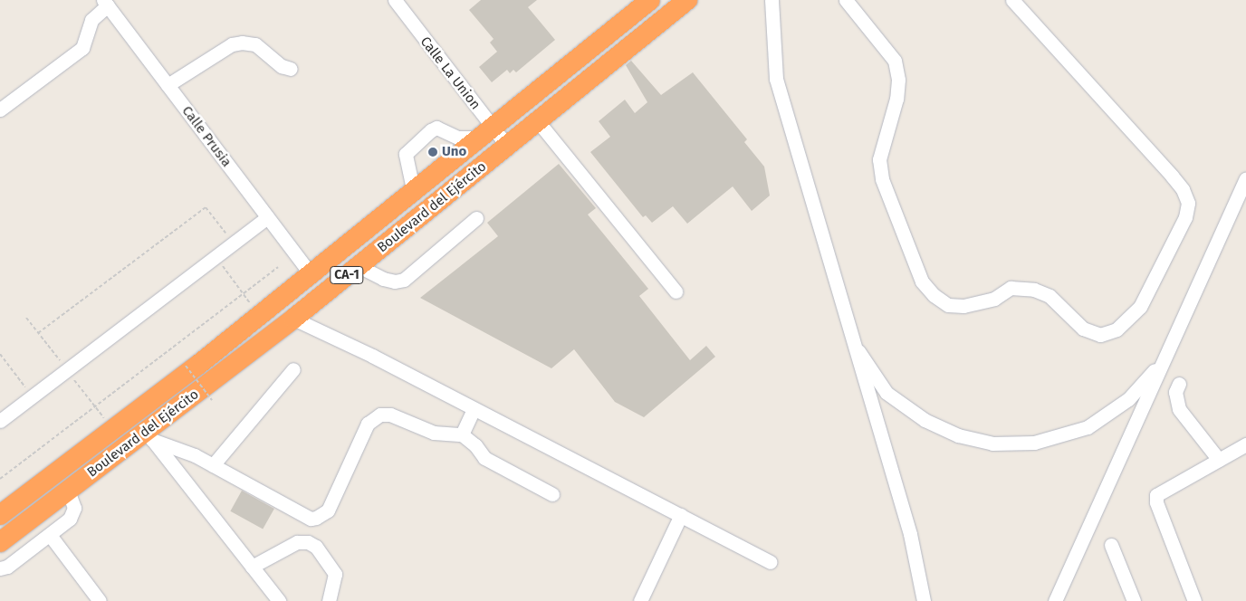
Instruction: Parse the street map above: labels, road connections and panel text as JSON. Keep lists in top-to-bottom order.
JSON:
{
  "streets": {
    "highway": ["Boulevard del Ejército", "CA-1"],
    "street": ["Calle La Union", "Calle Prusia"]
  },
  "crossings": [
    ["Calle La Union", "Boulevard del Ejército"],
    ["Calle Prusia", "Boulevard del Ejército"]
  ],
  "places": ["Uno"]
}
